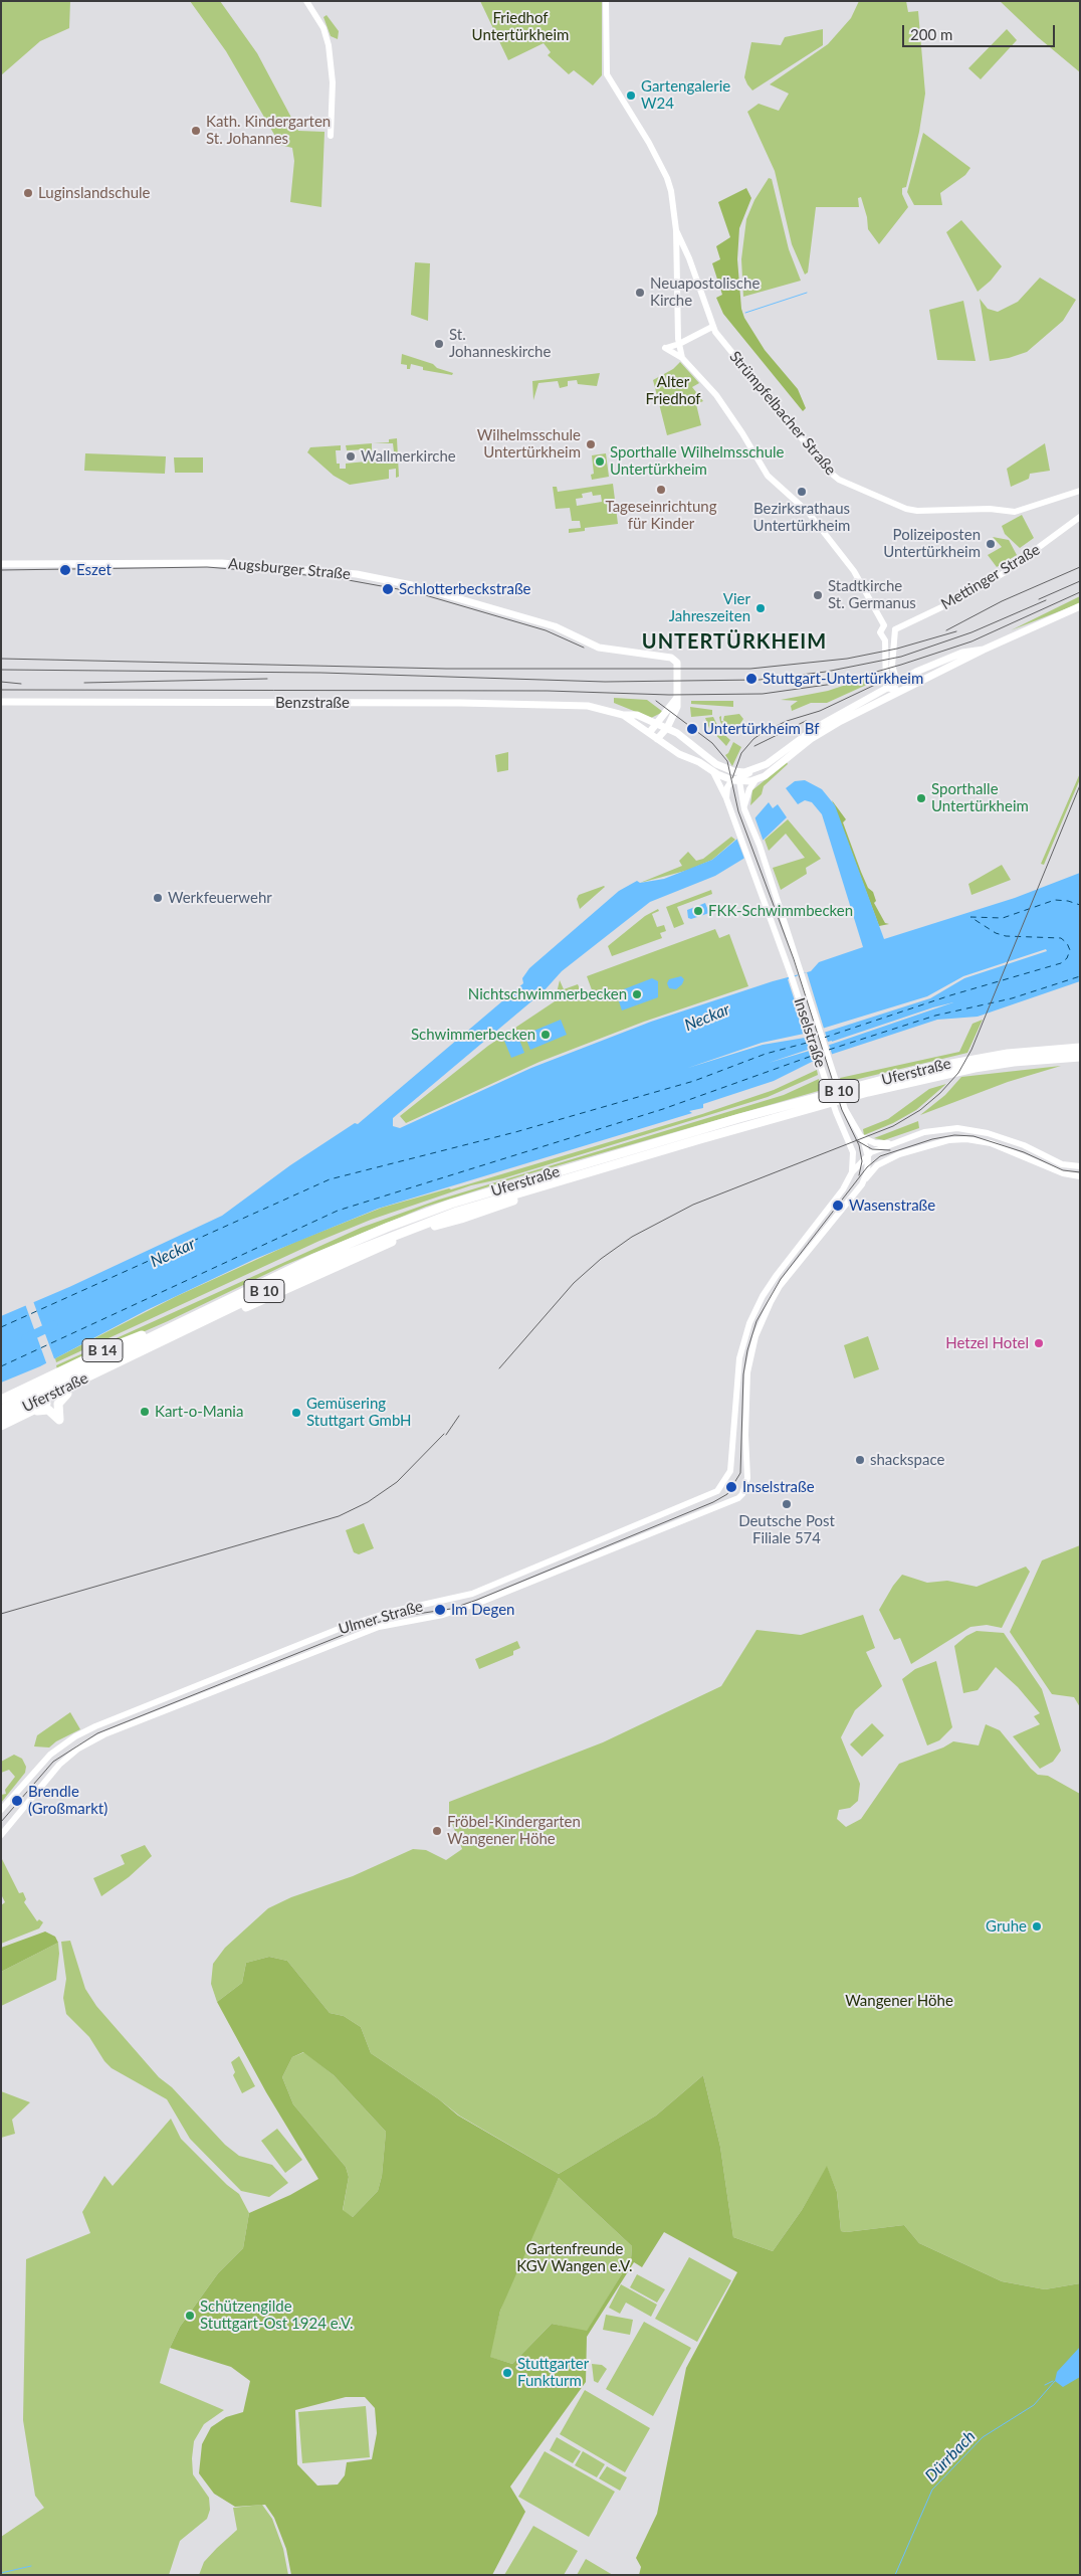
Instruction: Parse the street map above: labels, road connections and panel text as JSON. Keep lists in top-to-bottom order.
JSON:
{
  "streets": {
    "highway": ["Uferstraße", "B 10", "B 14"],
    "main road": ["Augsburger Straße", "Benzstraße"],
    "street": [
      "Strümpfelbacher Straße",
      "Mettinger Straße",
      "Inselstraße",
      "Ulmer Straße"
    ]
  },
  "crossings": [
    ["Benzstraße", "Inselstraße"],
    ["Inselstraße", "Ulmer Straße"],
    ["Uferstraße", "B 14"]
  ],
  "districts": ["UNTERTÜRKHEIM"],
  "water": ["Neckar", "Dürrbach"],
  "parks": [
    "Friedhof Untertürkheim",
    "Alter Friedhof",
    "Wangener Höhe",
    "Gartenfreunde KGV Wangen e.V."
  ],
  "places": [
    "Gartengalerie W24",
    "Kath. Kindergarten St. Johannes",
    "Luginslandschule",
    "Neuapostolische Kirche",
    "St. Johanneskirche",
    "Wilhelmsschule Untertürkheim",
    "Wallmerkirche",
    "Sporthalle Wilhelmsschule Untertürkheim",
    "Tageseinrichtung für Kinder",
    "Bezirksrathaus Untertürkheim",
    "Polizeiposten Untertürkheim",
    "Eszet",
    "Schlotterbeckstraße",
    "Stadtkirche St. Germanus",
    "Vier Jahreszeiten",
    "Stuttgart-Untertürkheim",
    "Untertürkheim Bf",
    "Sporthalle Untertürkheim",
    "Werkfeuerwehr",
    "FKK-Schwimmbecken",
    "Nichtschwimmerbecken",
    "Schwimmerbecken",
    "Wasenstraße",
    "Hetzel Hotel",
    "Kart-o-Mania",
    "Gemüsering Stuttgart GmbH",
    "shackspace",
    "Inselstraße",
    "Deutsche Post Filiale 574",
    "Im Degen",
    "Brendle (Großmarkt)",
    "Fröbel-Kindergarten Wangener Höhe",
    "Gruhe",
    "Schützengilde Stuttgart-Ost 1924 e.V.",
    "Stuttgarter Funkturm"
  ],
  "scale_bar": "200 m"
}
